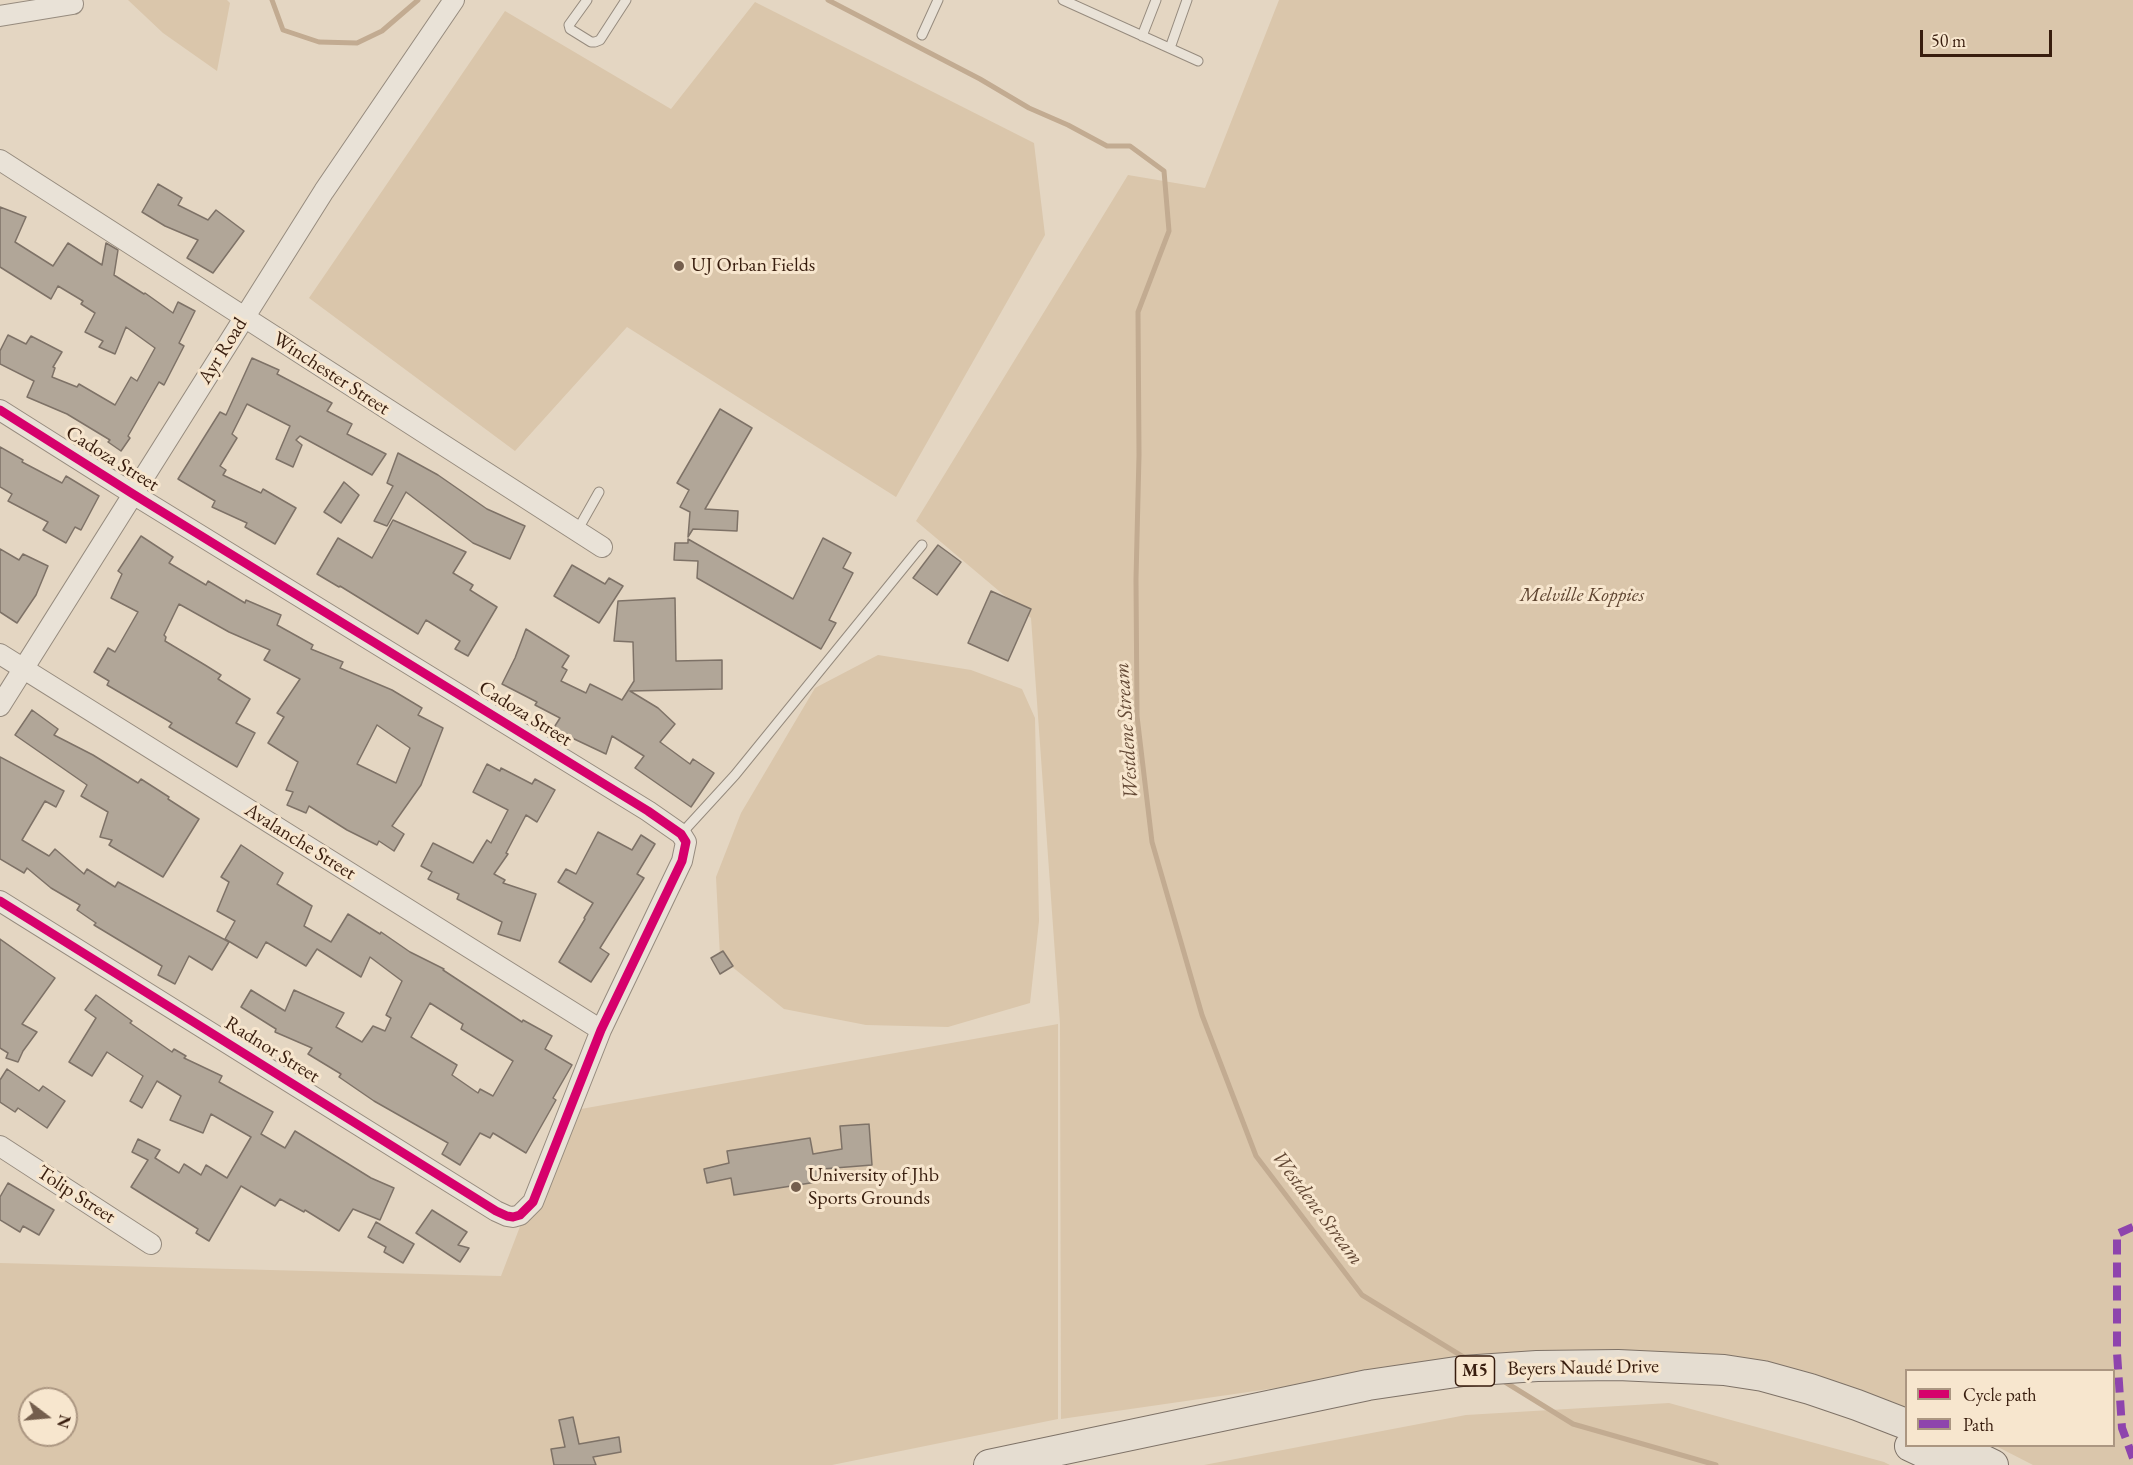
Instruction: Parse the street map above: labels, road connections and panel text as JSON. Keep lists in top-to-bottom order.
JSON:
{
  "streets": {
    "main road": ["Beyers Naudé Drive", "M5"],
    "street": [
      "Ayr Road",
      "Winchester Street",
      "Cadoza Street",
      "Avalanche Street",
      "Radnor Street",
      "Tolip Street"
    ]
  },
  "crossings": [
    ["Ayr Road", "Winchester Street"],
    ["Ayr Road", "Cadoza Street"],
    ["Ayr Road", "Avalanche Street"],
    ["Avalanche Street", "Radnor Street"],
    ["Beyers Naudé Drive", "M5"]
  ],
  "water": ["Westdene Stream"],
  "parks": ["Melville Koppies"],
  "places": ["UJ Orban Fields", "University of Jhb Sports Grounds"],
  "legend": ["Cycle path", "Path"],
  "scale_bar": "50 m",
  "north": "right"
}
